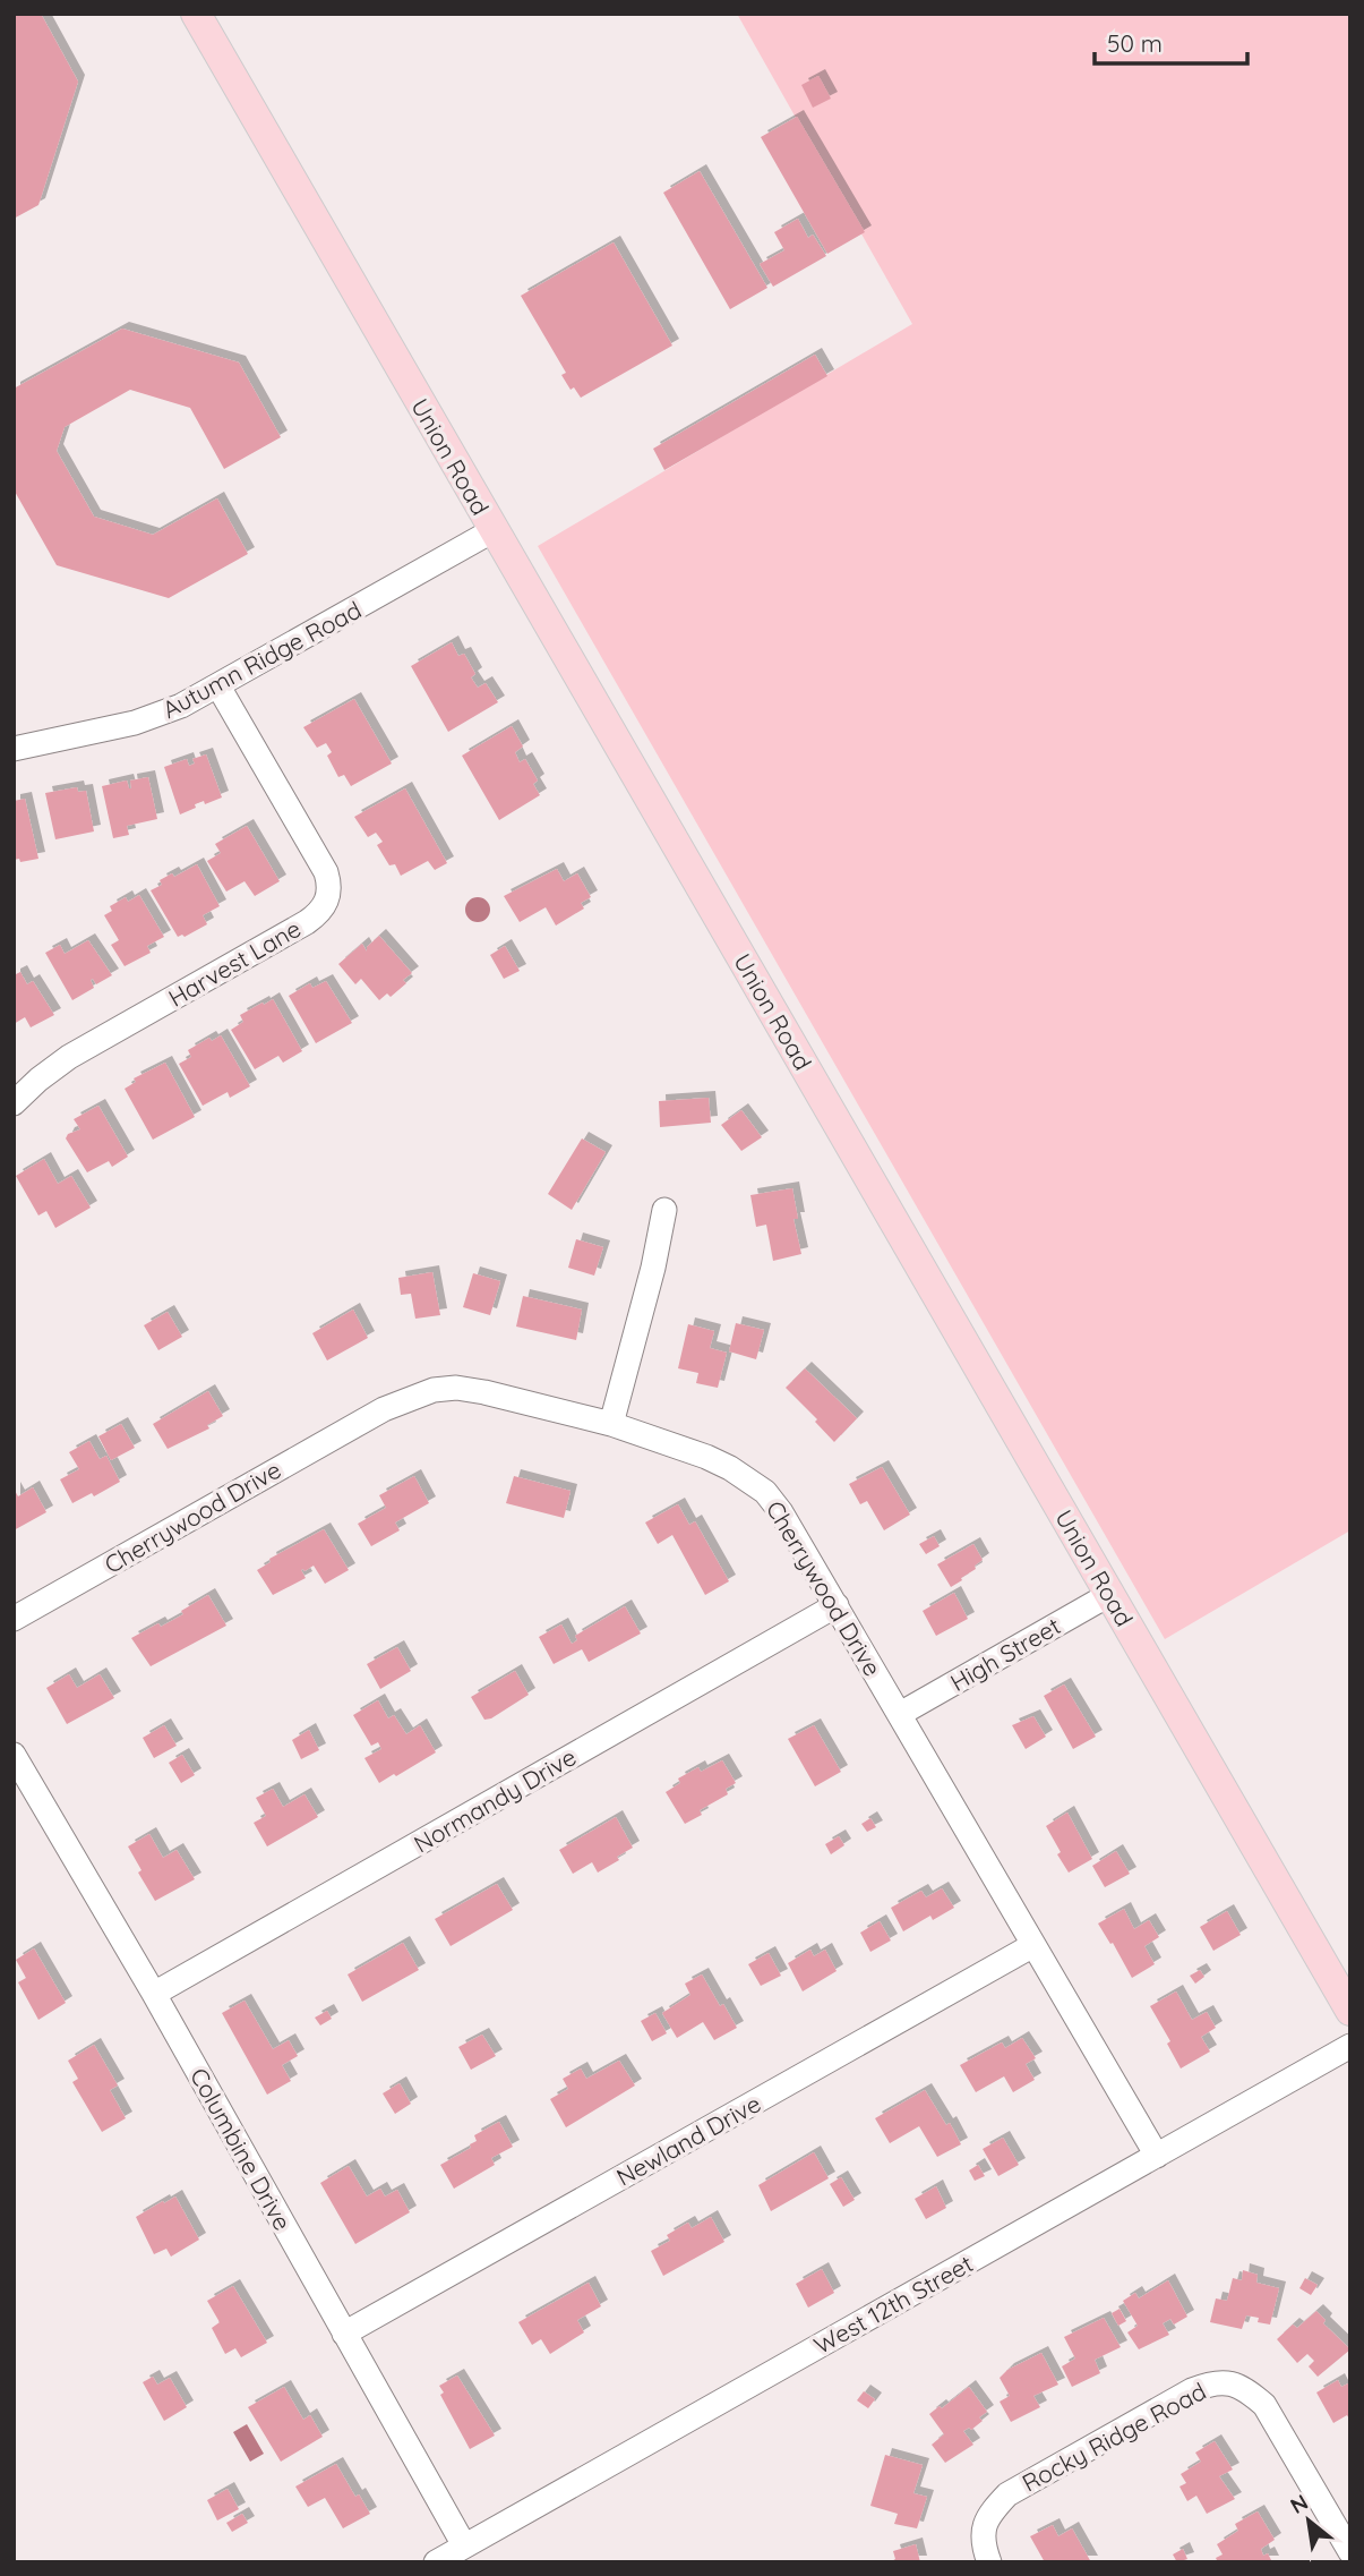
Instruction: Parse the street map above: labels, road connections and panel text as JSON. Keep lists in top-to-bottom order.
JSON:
{
  "streets": {
    "main road": ["Union Road"],
    "street": [
      "Autumn Ridge Road",
      "Harvest Lane",
      "Cherrywood Drive",
      "High Street",
      "Normandy Drive",
      "Newland Drive",
      "Columbine Drive",
      "West 12th Street",
      "Rocky Ridge Road"
    ]
  },
  "crossings": [
    ["Union Road", "Autumn Ridge Road"],
    ["Union Road", "High Street"],
    ["Autumn Ridge Road", "Harvest Lane"],
    ["Cherrywood Drive", "High Street"],
    ["Cherrywood Drive", "Normandy Drive"],
    ["Cherrywood Drive", "Newland Drive"],
    ["Cherrywood Drive", "West 12th Street"],
    ["Normandy Drive", "Columbine Drive"],
    ["Newland Drive", "Columbine Drive"],
    ["Columbine Drive", "West 12th Street"]
  ],
  "scale_bar": "50 m",
  "north": "top left"
}
